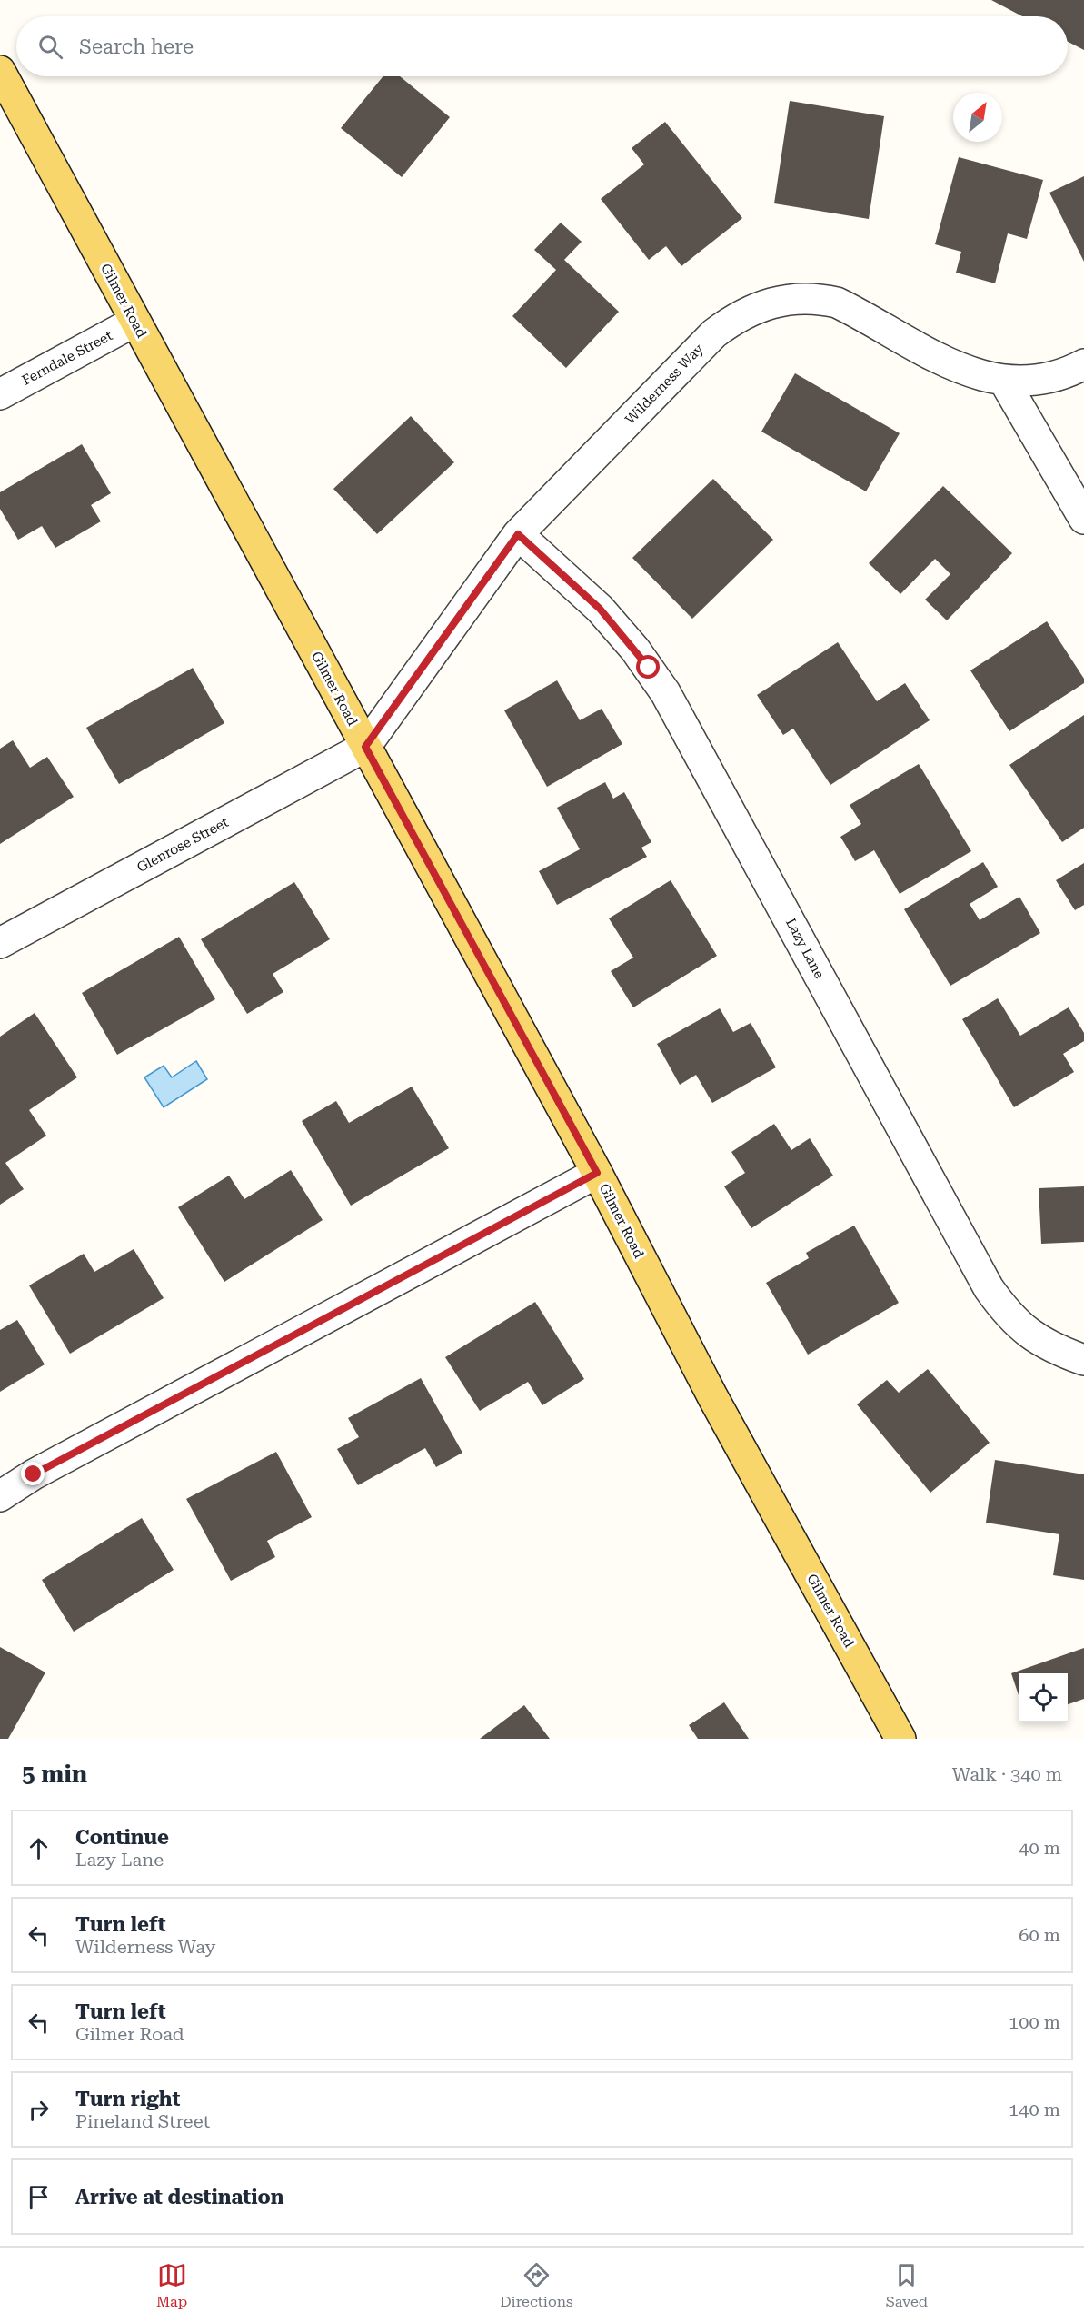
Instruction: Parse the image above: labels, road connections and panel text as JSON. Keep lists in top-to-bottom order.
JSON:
{
  "streets": {
    "main road": ["Gilmer Road"],
    "street": [
      "Ferndale Street",
      "Wilderness Way",
      "Glenrose Street",
      "Lazy Lane"
    ]
  },
  "crossings": [
    ["Gilmer Road", "Ferndale Street"],
    ["Gilmer Road", "Wilderness Way"],
    ["Gilmer Road", "Glenrose Street"],
    ["Wilderness Way", "Glenrose Street"],
    ["Wilderness Way", "Lazy Lane"]
  ],
  "north": "top right",
  "page": {
    "search": "Search here",
    "heading": ["5 min", "Walk · 340 m"],
    "list": [
      ["Continue", "Lazy Lane", "40 m"],
      ["Turn left", "Wilderness Way", "60 m"],
      ["Turn left", "Gilmer Road", "100 m"],
      ["Turn right", "Pineland Street", "140 m"],
      "Arrive at destination"
    ],
    "nav": ["Map", "Directions", "Saved"]
  }
}
